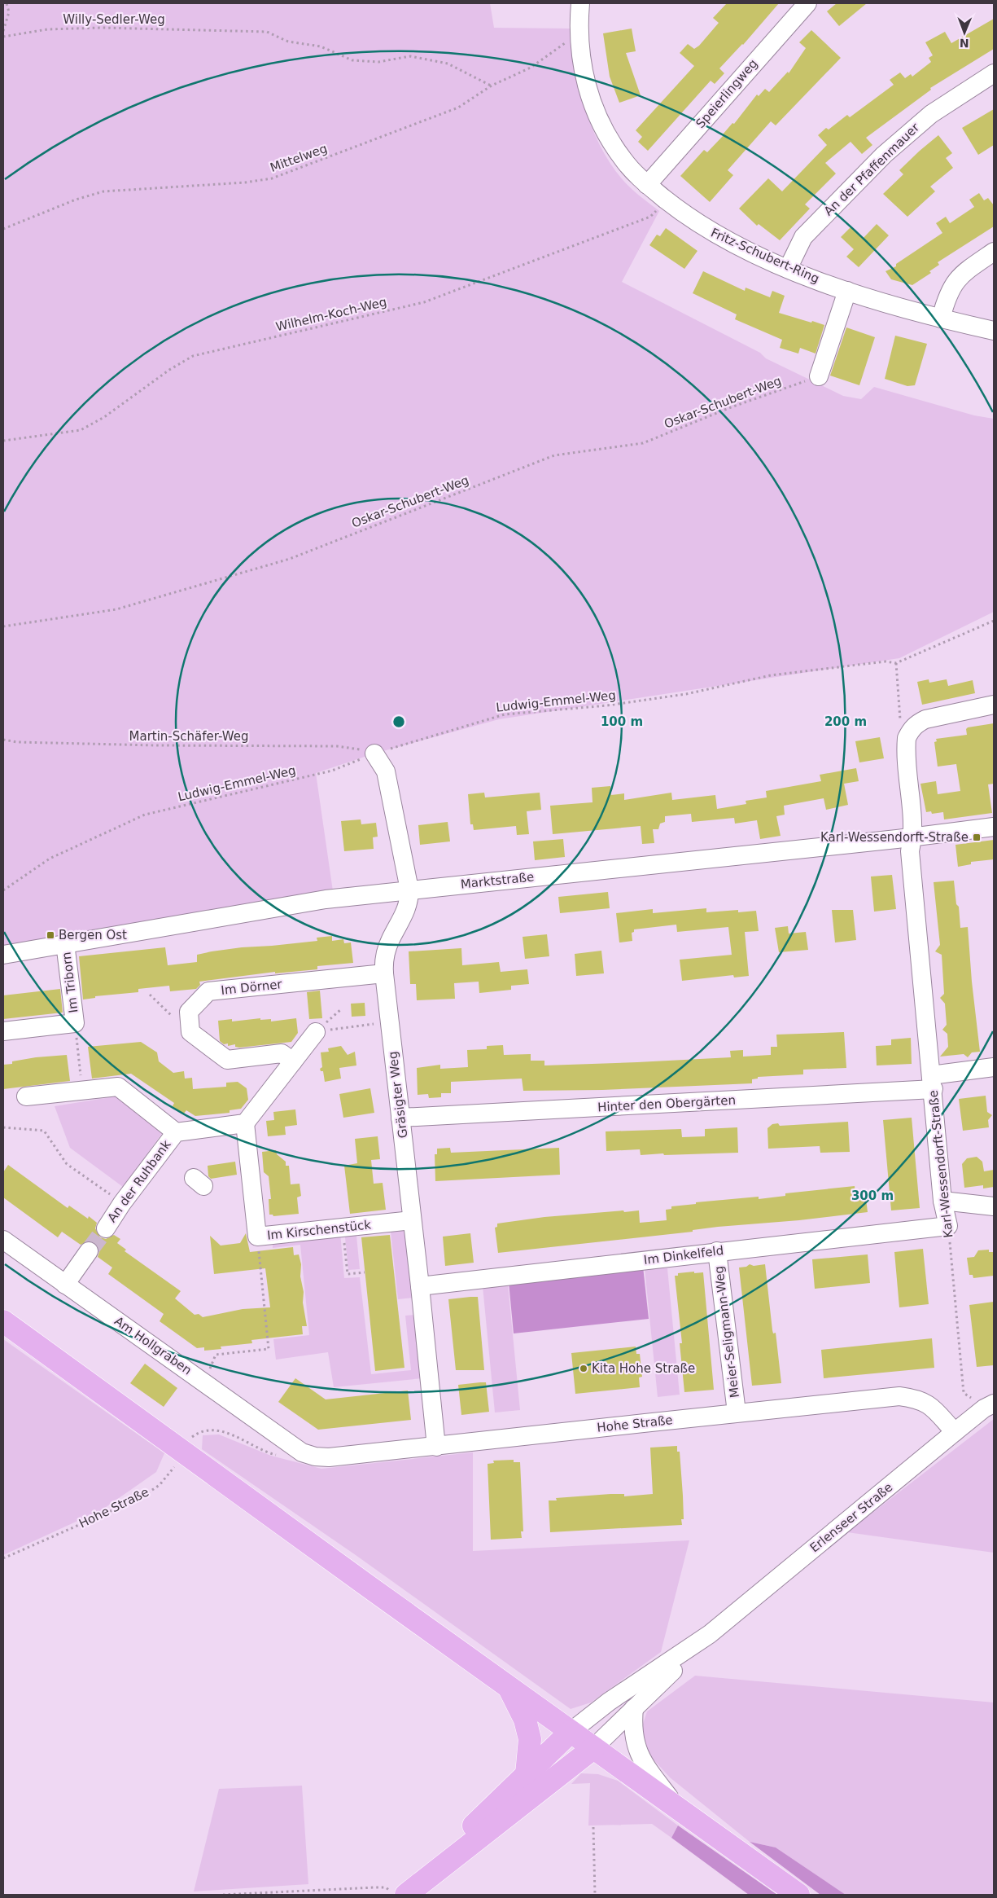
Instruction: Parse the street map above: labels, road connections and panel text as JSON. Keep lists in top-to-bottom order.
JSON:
{
  "streets": {
    "street": [
      "Speierlingweg",
      "An der Pfaffenmauer",
      "Fritz-Schubert-Ring",
      "Marktstraße",
      "Im Triborn",
      "Im Dörner",
      "Gräsigter Weg",
      "Hinter den Obergärten",
      "Karl-Wessendorft-Straße",
      "An der Ruhbank",
      "Im Kirschenstück",
      "Im Dinkelfeld",
      "Meier-Seligmann-Weg",
      "Am Hollgraben",
      "Hohe Straße",
      "Erlenseer Straße"
    ],
    "path": [
      "Willy-Sedler-Weg",
      "Mittelweg",
      "Wilhelm-Koch-Weg",
      "Oskar-Schubert-Weg",
      "Ludwig-Emmel-Weg",
      "Martin-Schäfer-Weg"
    ]
  },
  "crossings": [
    ["Willy-Sedler-Weg", "Mittelweg"],
    ["Speierlingweg", "Fritz-Schubert-Ring"],
    ["Mittelweg", "Fritz-Schubert-Ring"],
    ["An der Pfaffenmauer", "Fritz-Schubert-Ring"],
    ["Fritz-Schubert-Ring", "Wilhelm-Koch-Weg"],
    ["Ludwig-Emmel-Weg", "Martin-Schäfer-Weg"],
    ["Ludwig-Emmel-Weg", "Gräsigter Weg"],
    ["Martin-Schäfer-Weg", "Gräsigter Weg"],
    ["Marktstraße", "Im Triborn"],
    ["Marktstraße", "Gräsigter Weg"],
    ["Marktstraße", "Karl-Wessendorft-Straße"],
    ["Im Dörner", "Gräsigter Weg"],
    ["Gräsigter Weg", "Hinter den Obergärten"],
    ["Gräsigter Weg", "Im Kirschenstück"],
    ["Gräsigter Weg", "Im Dinkelfeld"],
    ["Gräsigter Weg", "Hohe Straße"],
    ["Hinter den Obergärten", "Karl-Wessendorft-Straße"],
    ["Karl-Wessendorft-Straße", "Im Dinkelfeld"],
    ["Karl-Wessendorft-Straße", "Erlenseer Straße"],
    ["An der Ruhbank", "Im Kirschenstück"],
    ["Im Dinkelfeld", "Meier-Seligmann-Weg"],
    ["Meier-Seligmann-Weg", "Hohe Straße"],
    ["Am Hollgraben", "Hohe Straße"],
    ["Hohe Straße", "Erlenseer Straße"]
  ],
  "places": {
    "transit": ["Karl-Wessendorft-Straße", "Bergen Ost"],
    "other": ["Kita Hohe Straße"]
  },
  "north": "bottom",
  "rings": ["100 m", "200 m", "300 m"]
}
